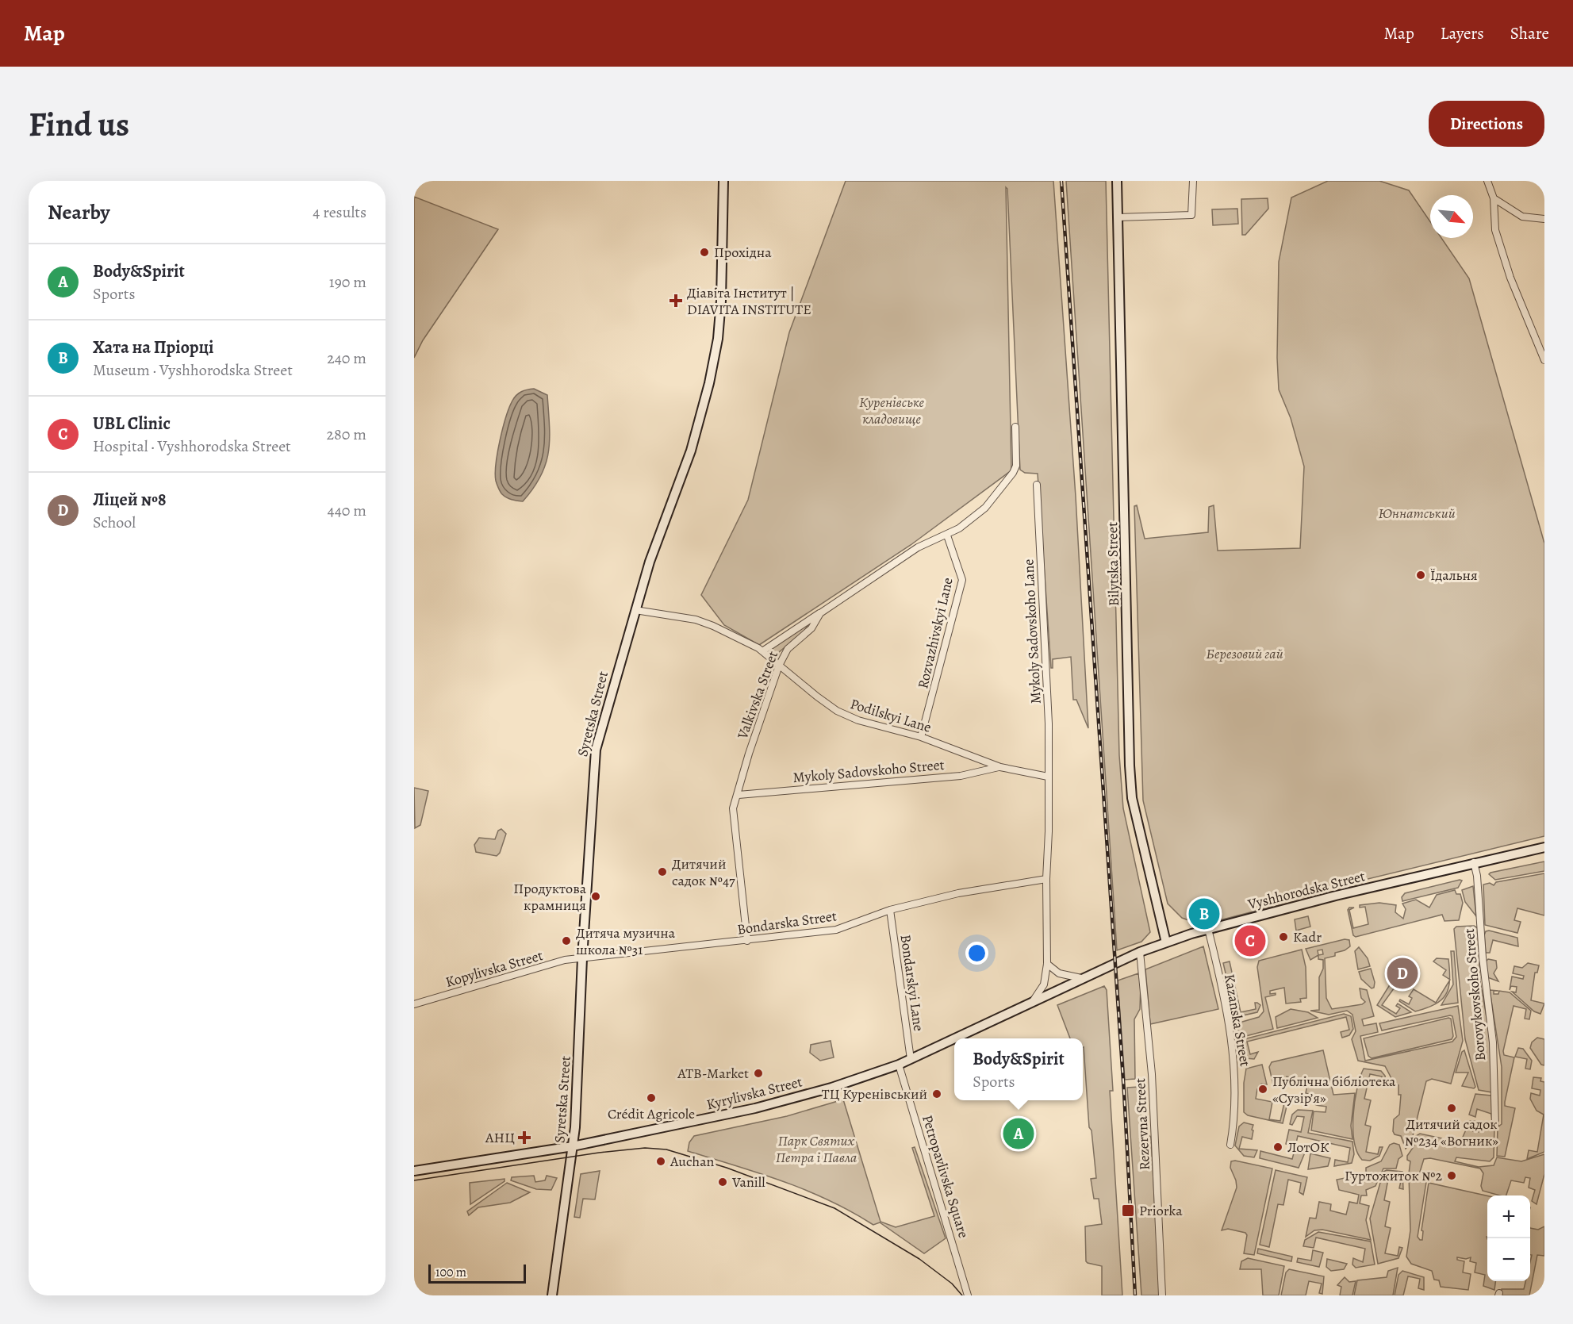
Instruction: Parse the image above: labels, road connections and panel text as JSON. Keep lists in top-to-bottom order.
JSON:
{
  "streets": {
    "main road": [
      "Bilytska Street",
      "Syretska Street",
      "Vyshhorodska Street",
      "Kyrylivska Street"
    ],
    "street": [
      "Mykoly Sadovskoho Lane",
      "Rozvazhivskyi Lane",
      "Valkivska Street",
      "Podilskyi Lane",
      "Mykoly Sadovskoho Street",
      "Bondarska Street",
      "Kopylivska Street",
      "Bondarskyi Lane",
      "Borovykovskoho Street",
      "Kazanska Street",
      "Rezervna Street",
      "Petropavlivska Square"
    ]
  },
  "crossings": [
    ["Bilytska Street", "Vyshhorodska Street"],
    ["Mykoly Sadovskoho Lane", "Podilskyi Lane"],
    ["Rozvazhivskyi Lane", "Valkivska Street"],
    ["Rozvazhivskyi Lane", "Podilskyi Lane"],
    ["Valkivska Street", "Podilskyi Lane"],
    ["Valkivska Street", "Mykoly Sadovskoho Street"],
    ["Valkivska Street", "Bondarska Street"],
    ["Syretska Street", "Podilskyi Lane"],
    ["Syretska Street", "Bondarska Street"],
    ["Syretska Street", "Kopylivska Street"],
    ["Syretska Street", "Kyrylivska Street"],
    ["Podilskyi Lane", "Mykoly Sadovskoho Street"],
    ["Vyshhorodska Street", "Borovykovskoho Street"],
    ["Vyshhorodska Street", "Kazanska Street"],
    ["Vyshhorodska Street", "Kyrylivska Street"],
    ["Vyshhorodska Street", "Rezervna Street"],
    ["Bondarska Street", "Kopylivska Street"],
    ["Bondarska Street", "Bondarskyi Lane"],
    ["Bondarskyi Lane", "Kyrylivska Street"],
    ["Kyrylivska Street", "Petropavlivska Square"]
  ],
  "parks": [
    "Куренівське кладовище",
    "Юннатський",
    "Березовий гай",
    "Парк Святих Петра і Павла"
  ],
  "places": {
    "other": [
      "Прохідна",
      "Їдальня",
      "Дитячий садок №47",
      "Продуктова крамниця",
      "Kadr",
      "Дитяча музична школа №31",
      "ATB-Market",
      "Публічна бібліотека «Сузір’я»",
      "ТЦ Куренівський",
      "Crédit Agricole",
      "Дитячий садок №234 «Вогник»",
      "ЛотОК",
      "Auchan",
      "Гуртожиток №2",
      "Vanill"
    ],
    "health": ["Діавіта Інститут | DIAVITA INSTITUTE", "АНЦ"],
    "transit": ["Priorka"]
  },
  "scale_bar": "100 m",
  "north": "bottom right",
  "page": {
    "header": "Map",
    "nav": ["Map", "Layers", "Share"],
    "buttons": "Directions",
    "title": "Find us",
    "heading": ["Nearby", "4 results"],
    "list": [
      {
        "mark": "A",
        "name": "Body&Spirit",
        "note": "Sports",
        "value": "190 m"
      },
      {
        "mark": "B",
        "name": "Хата на Пріорці",
        "note": "Museum · Vyshhorodska Street",
        "value": "240 m"
      },
      {
        "mark": "C",
        "name": "UBL Clinic",
        "note": "Hospital · Vyshhorodska Street",
        "value": "280 m"
      },
      {
        "mark": "D",
        "name": "Ліцей №8",
        "note": "School",
        "value": "440 m"
      }
    ],
    "pins": [
      "B",
      "C",
      "D",
      "A"
    ],
    "popup": ["Body&Spirit", "Sports"],
    "map_buttons": ["+", "−"],
    "scale": "100 m"
  }
}
